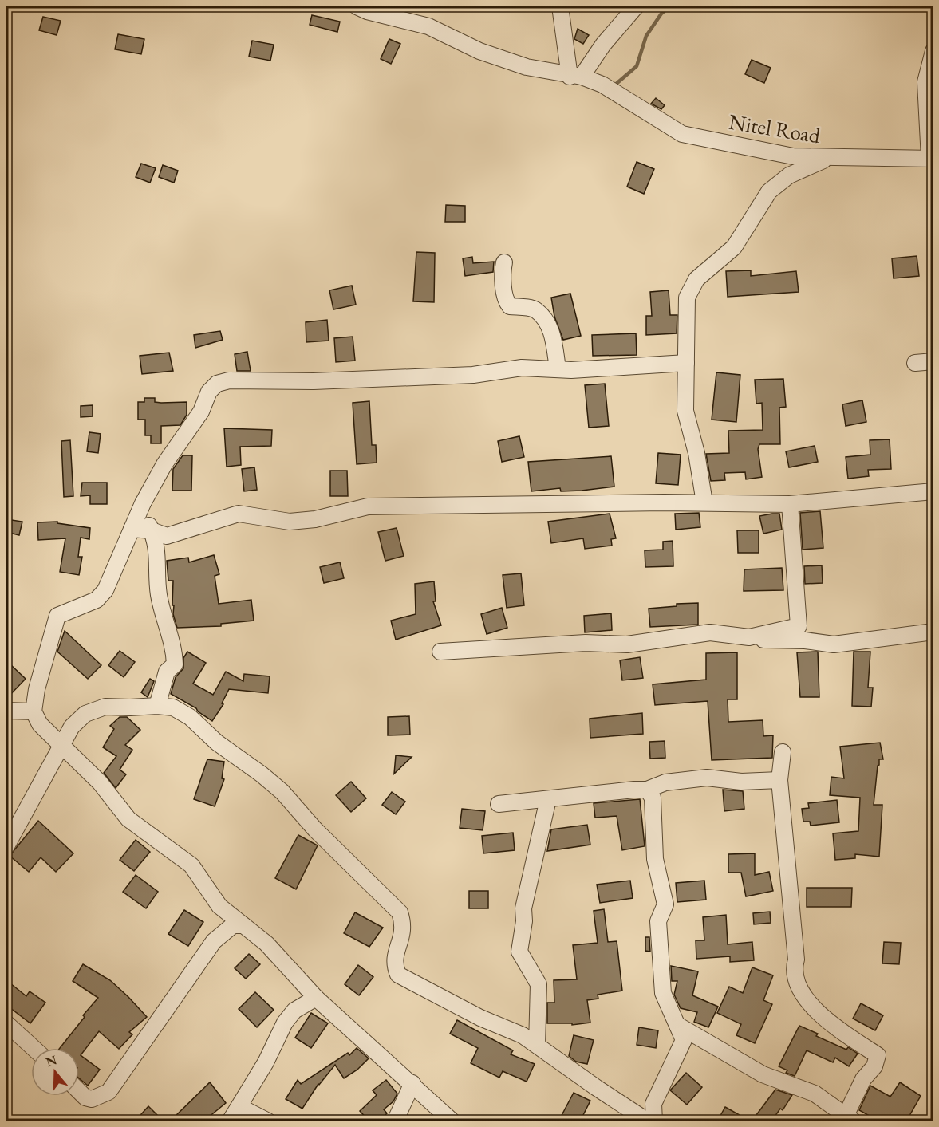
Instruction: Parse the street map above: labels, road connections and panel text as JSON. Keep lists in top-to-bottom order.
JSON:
{
  "streets": {
    "street": ["Nitel Road"]
  },
  "north": "top"
}
